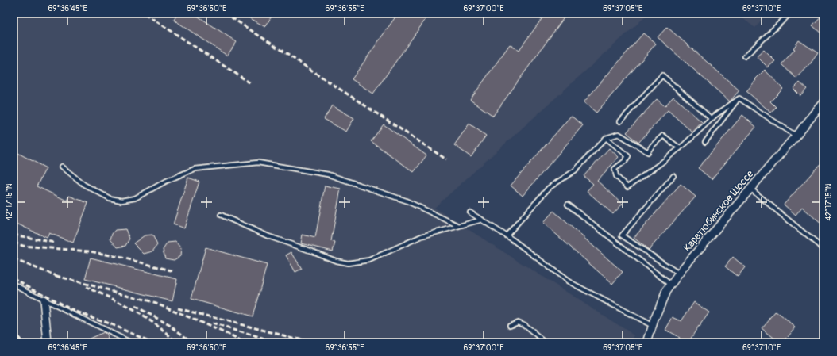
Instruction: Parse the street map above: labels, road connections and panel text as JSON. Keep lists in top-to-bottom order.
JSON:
{
  "streets": {
    "street": ["Каратюбинское Шоссе"]
  },
  "coordinates": [
    "69°36'45\"E",
    "69°36'50\"E",
    "69°36'55\"E",
    "69°37'00\"E",
    "69°37'05\"E",
    "69°37'10\"E",
    "42°17'15\"N"
  ]
}
